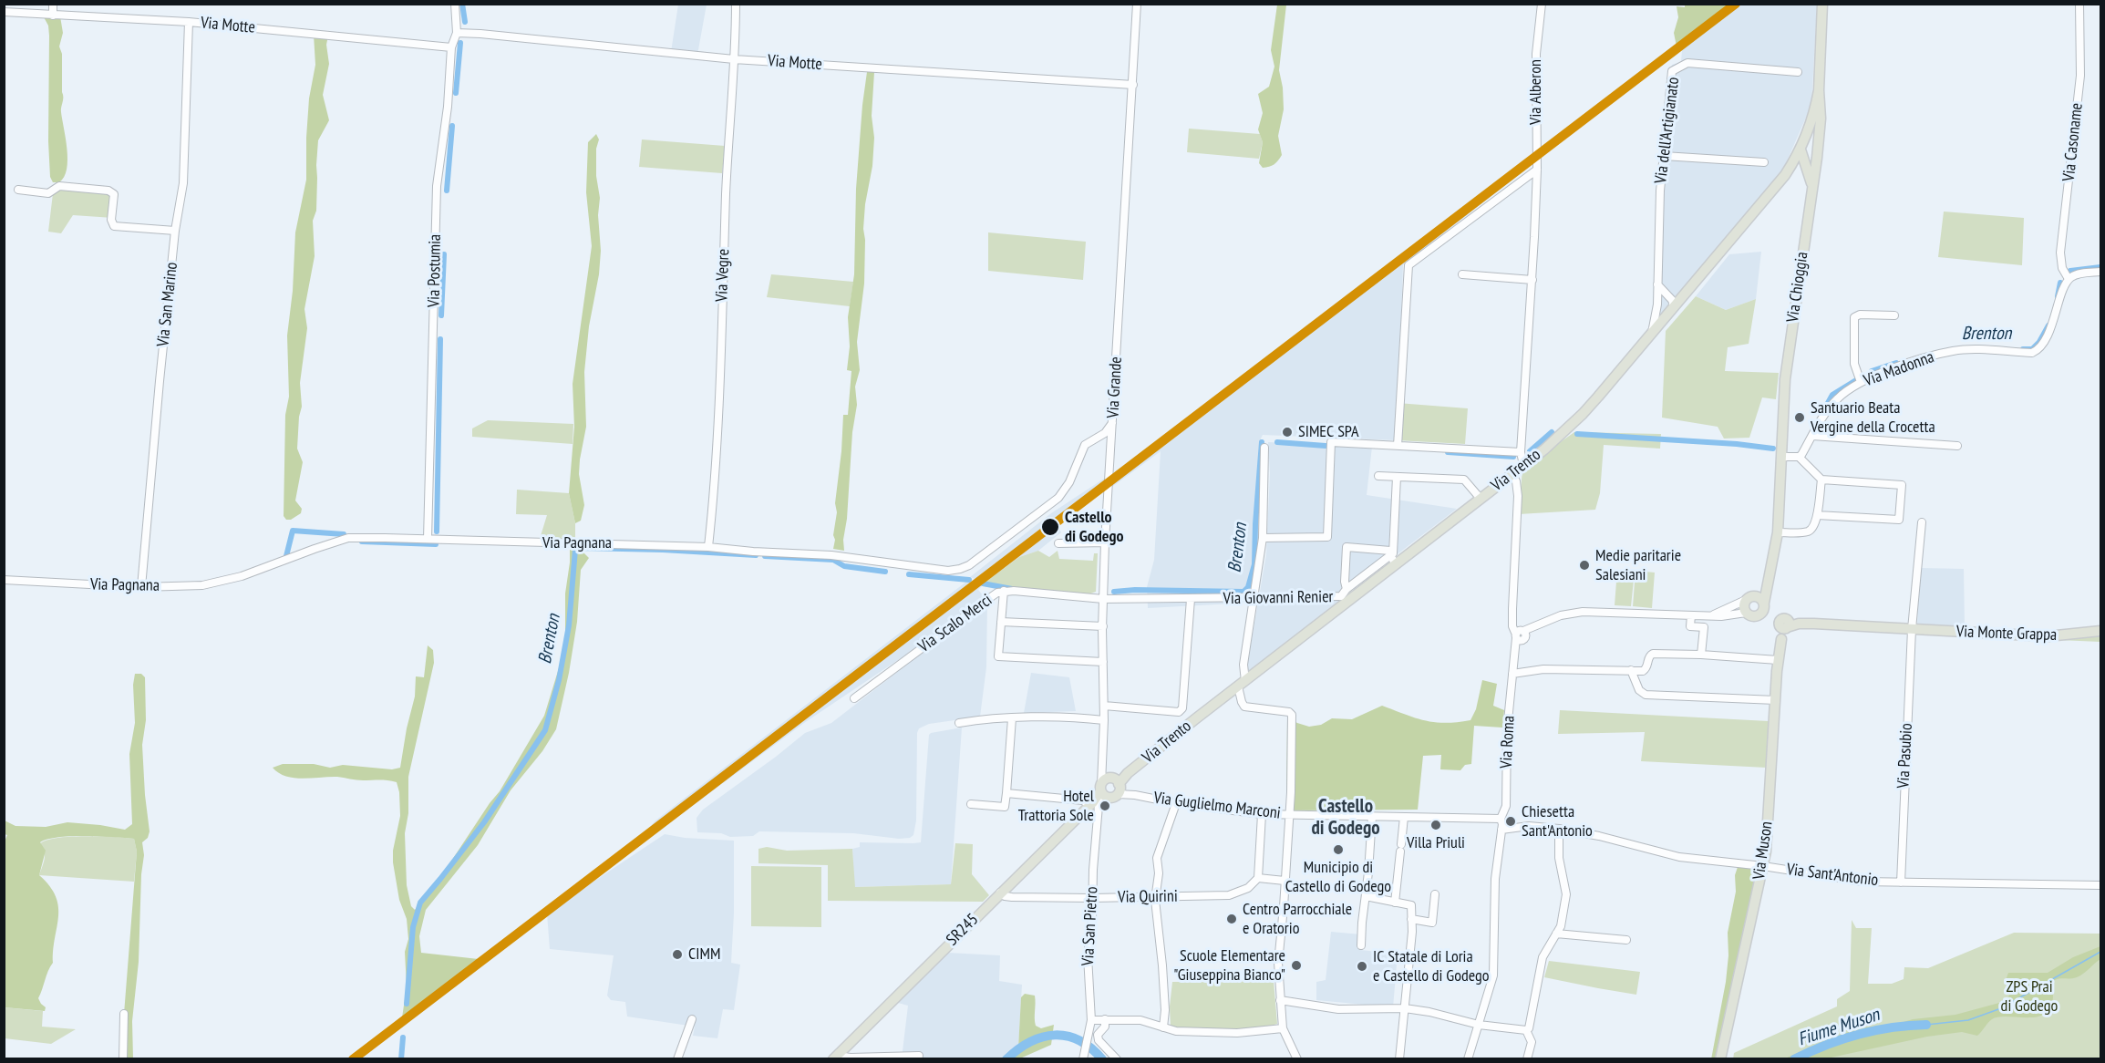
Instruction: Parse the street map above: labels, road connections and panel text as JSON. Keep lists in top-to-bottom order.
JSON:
{
  "streets": {
    "main road": [
      "Via Chioggia",
      "Via Trento",
      "Via Monte Grappa",
      "Via Muson",
      "SR245"
    ],
    "street": [
      "Via Motte",
      "Via Alberon",
      "Via dell'Artigianato",
      "Via Casoname",
      "Via Postumia",
      "Via Vegre",
      "Via San Marino",
      "Via Madonna",
      "Via Grande",
      "Via Pagnana",
      "Via Giovanni Renier",
      "Via Scalo Merci",
      "Via Roma",
      "Via Pasubio",
      "Via Guglielmo Marconi",
      "Via Sant'Antonio",
      "Via Quirini",
      "Via San Pietro"
    ]
  },
  "crossings": [
    ["Via Motte", "Via Postumia"],
    ["Via Motte", "Via Vegre"],
    ["Via Motte", "Via San Marino"],
    ["Via Motte", "Via Grande"],
    ["Via Alberon", "Via Trento"],
    ["Via dell'Artigianato", "Via Trento"],
    ["Via Casoname", "Via Madonna"],
    ["Via Postumia", "Via Pagnana"],
    ["Via Vegre", "Via Pagnana"],
    ["Via Chioggia", "Via Trento"],
    ["Via San Marino", "Via Pagnana"],
    ["Via Grande", "Via Trento"],
    ["Via Grande", "Via Pagnana"],
    ["Via Grande", "Via Giovanni Renier"],
    ["Via Grande", "Via Scalo Merci"],
    ["Via Grande", "Via Guglielmo Marconi"],
    ["Via Grande", "Via San Pietro"],
    ["Via Grande", "SR245"],
    ["Via Trento", "Via Giovanni Renier"],
    ["Via Trento", "Via Guglielmo Marconi"],
    ["Via Trento", "Via San Pietro"],
    ["Via Trento", "SR245"],
    ["Via Giovanni Renier", "Via Scalo Merci"],
    ["Via Monte Grappa", "Via Pasubio"],
    ["Via Monte Grappa", "Via Muson"],
    ["Via Roma", "Via Guglielmo Marconi"],
    ["Via Roma", "Via Sant'Antonio"],
    ["Via Pasubio", "Via Sant'Antonio"],
    ["Via Guglielmo Marconi", "Via San Pietro"],
    ["Via Guglielmo Marconi", "SR245"],
    ["Via Muson", "Via Sant'Antonio"],
    ["Via Quirini", "Via San Pietro"],
    ["Via Quirini", "SR245"],
    ["Via San Pietro", "SR245"]
  ],
  "districts": ["Castello di Godego"],
  "water": ["Brenton", "Fiume Muson"],
  "parks": ["ZPS Prai di Godego"],
  "places": [
    "Santuario Beata Vergine della Crocetta",
    "SIMEC SPA",
    "Castello di Godego",
    "Medie paritarie Salesiani",
    "Hotel Trattoria Sole",
    "Chiesetta Sant'Antonio",
    "Villa Priuli",
    "Municipio di Castello di Godego",
    "Centro Parrocchiale e Oratorio",
    "CIMM",
    "Scuole Elementare \"Giuseppina Bianco\"",
    "IC Statale di Loria e Castello di Godego"
  ]
}
